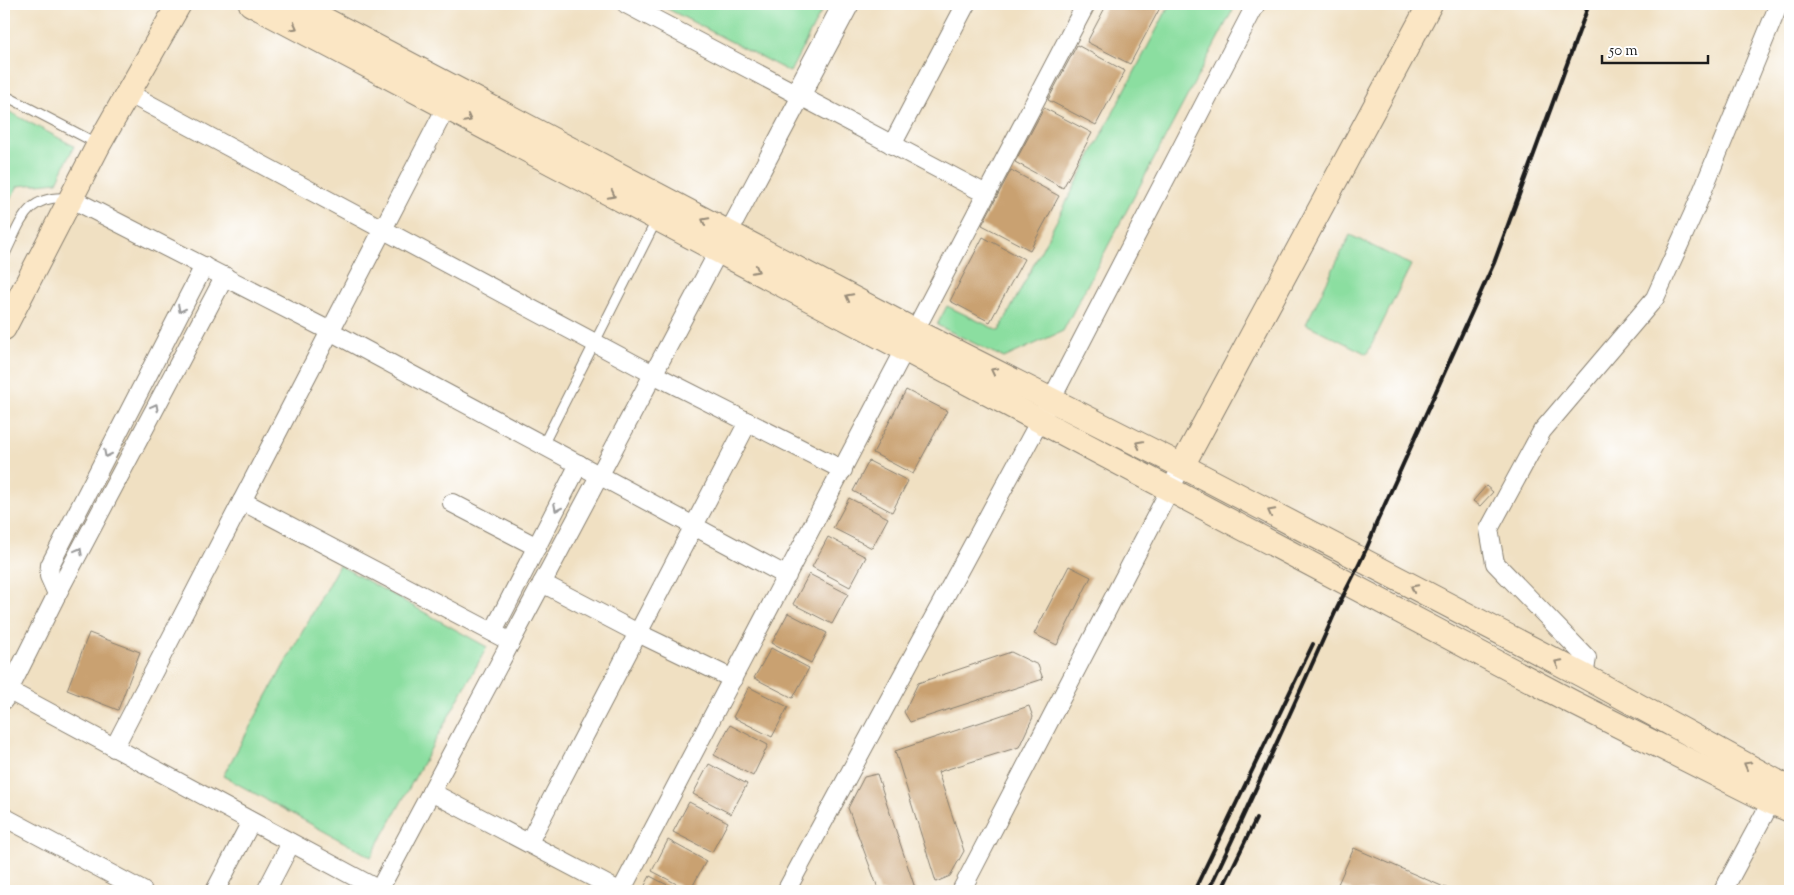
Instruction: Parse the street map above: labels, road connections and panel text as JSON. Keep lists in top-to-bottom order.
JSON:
{
  "scale_bar": "50 m"
}
